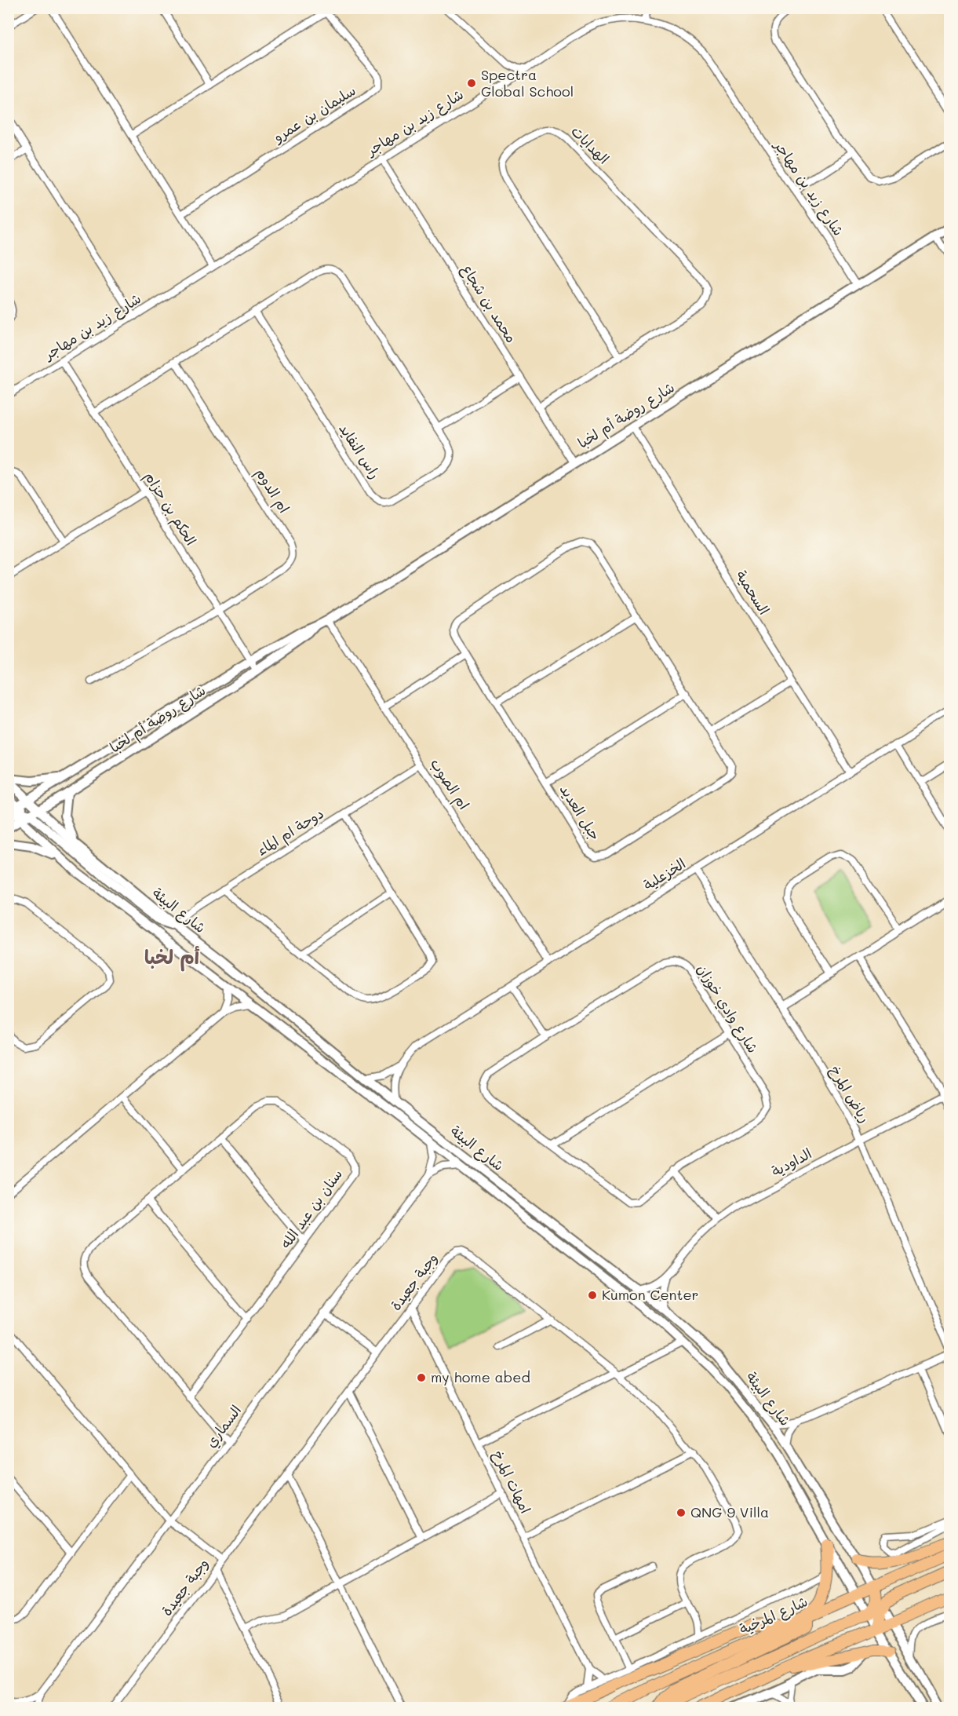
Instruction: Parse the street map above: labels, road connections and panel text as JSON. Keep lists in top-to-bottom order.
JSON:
{
  "streets": {
    "highway": ["شارع المرخية"],
    "street": [
      "سليمان بن عمرو",
      "شارع زيد بن مهاجر",
      "الهدايات",
      "محمد بن شجاع",
      "شارع روضة أم لخبا",
      "راس النفايد",
      "ام الدوم",
      "الحكم بن حزام",
      "السحمية",
      "ام الصوب",
      "جبل العديد",
      "دوحة ام الماء",
      "الخزعلية",
      "شارع البيئة",
      "شارع وادي خوزان",
      "رياض المرخ",
      "الداودية",
      "سنان بن عبد الله",
      "وجبة جعيدة",
      "السماري",
      "امهات المرخ"
    ]
  },
  "crossings": [
    ["شارع زيد بن مهاجر", "محمد بن شجاع"],
    ["شارع زيد بن مهاجر", "شارع روضة أم لخبا"],
    ["شارع زيد بن مهاجر", "الحكم بن حزام"],
    ["الهدايات", "محمد بن شجاع"],
    ["محمد بن شجاع", "شارع روضة أم لخبا"],
    ["شارع روضة أم لخبا", "الحكم بن حزام"],
    ["شارع روضة أم لخبا", "السحمية"],
    ["شارع روضة أم لخبا", "ام الصوب"],
    ["شارع روضة أم لخبا", "شارع البيئة"],
    ["راس النفايد", "ام الدوم"],
    ["راس النفايد", "الحكم بن حزام"],
    ["ام الدوم", "الحكم بن حزام"],
    ["السحمية", "الخزعلية"],
    ["ام الصوب", "دوحة ام الماء"],
    ["ام الصوب", "الخزعلية"],
    ["دوحة ام الماء", "شارع البيئة"],
    ["الخزعلية", "شارع البيئة"],
    ["الخزعلية", "رياض المرخ"],
    ["شارع البيئة", "الداودية"],
    ["شارع البيئة", "السماري"],
    ["شارع البيئة", "شارع المرخية"],
    ["رياض المرخ", "الداودية"],
    ["سنان بن عبد الله", "السماري"],
    ["وجبة جعيدة", "امهات المرخ"],
    ["وجبة جعيدة", "شارع المرخية"],
    ["امهات المرخ", "شارع المرخية"]
  ],
  "districts": ["أم لخبا"],
  "places": [
    "Spectra Global School",
    "Kumon Center",
    "my home abed",
    "QNG 9 Villa"
  ]
}
